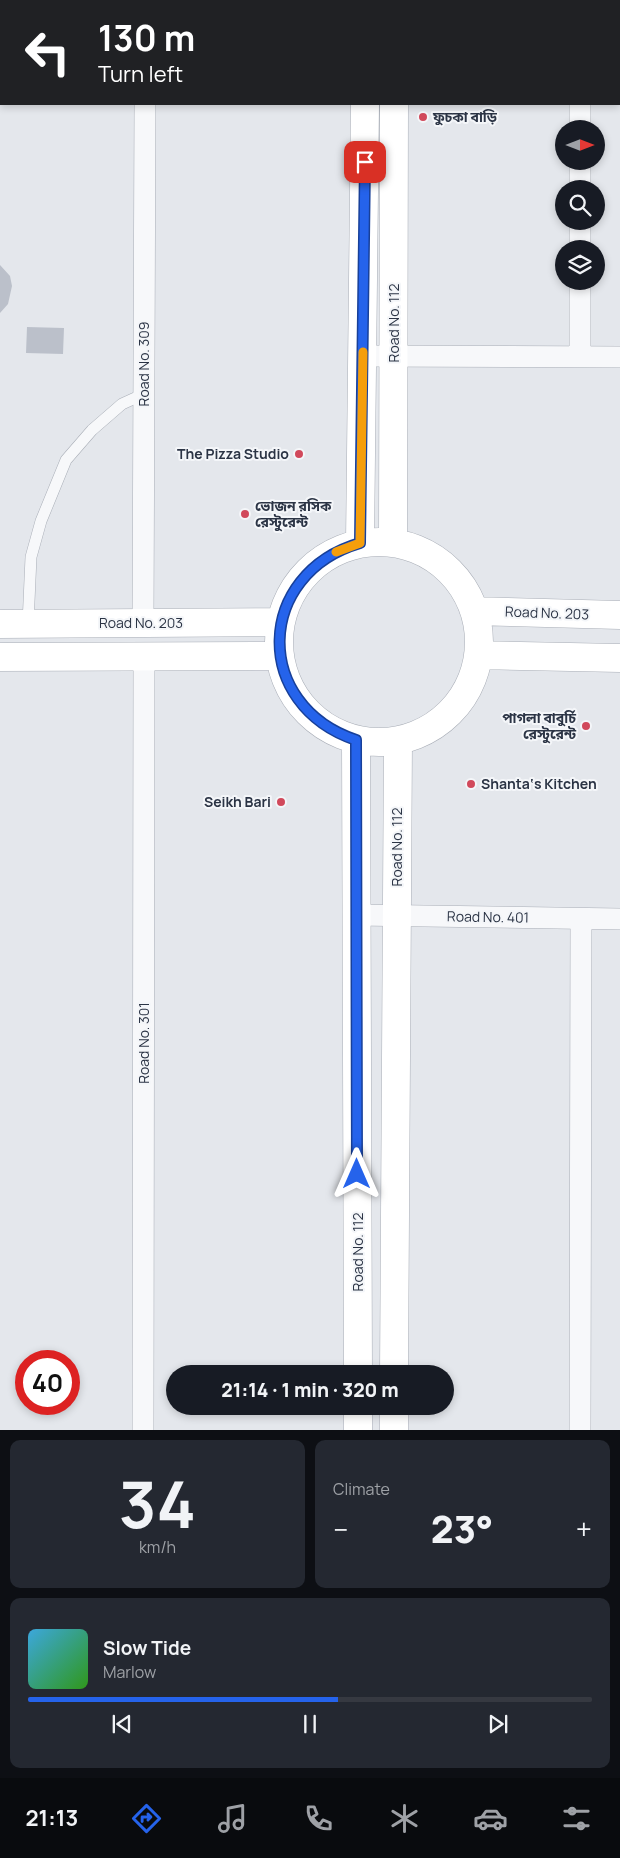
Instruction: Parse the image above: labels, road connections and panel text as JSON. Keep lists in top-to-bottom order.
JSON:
{
  "streets": {
    "street": [
      "Road No. 112",
      "Road No. 309",
      "Road No. 203",
      "Road No. 401",
      "Road No. 301"
    ]
  },
  "crossings": [
    ["Road No. 112", "Road No. 401"],
    ["Road No. 309", "Road No. 203"]
  ],
  "places": [
    "ফুচকা বাড়ি",
    "The Pizza Studio",
    "ভোজন রসিক রেস্টুরেন্ট",
    "পাগলা বাবুর্চি রেস্টুরেন্ট",
    "Shanta‘s Kitchen",
    "Seikh Bari"
  ],
  "north": "right",
  "page": {
    "turn": ["130 m", "Turn left"],
    "limit": "40",
    "trip": "21:14 · 1 min · 320 m",
    "tile": [
      ["34", "km/h"],
      "Climate"
    ],
    "heat": ["−", "23°", "+"],
    "song": ["Slow Tide", "Marlow"],
    "tabs": "21:13"
  }
}
